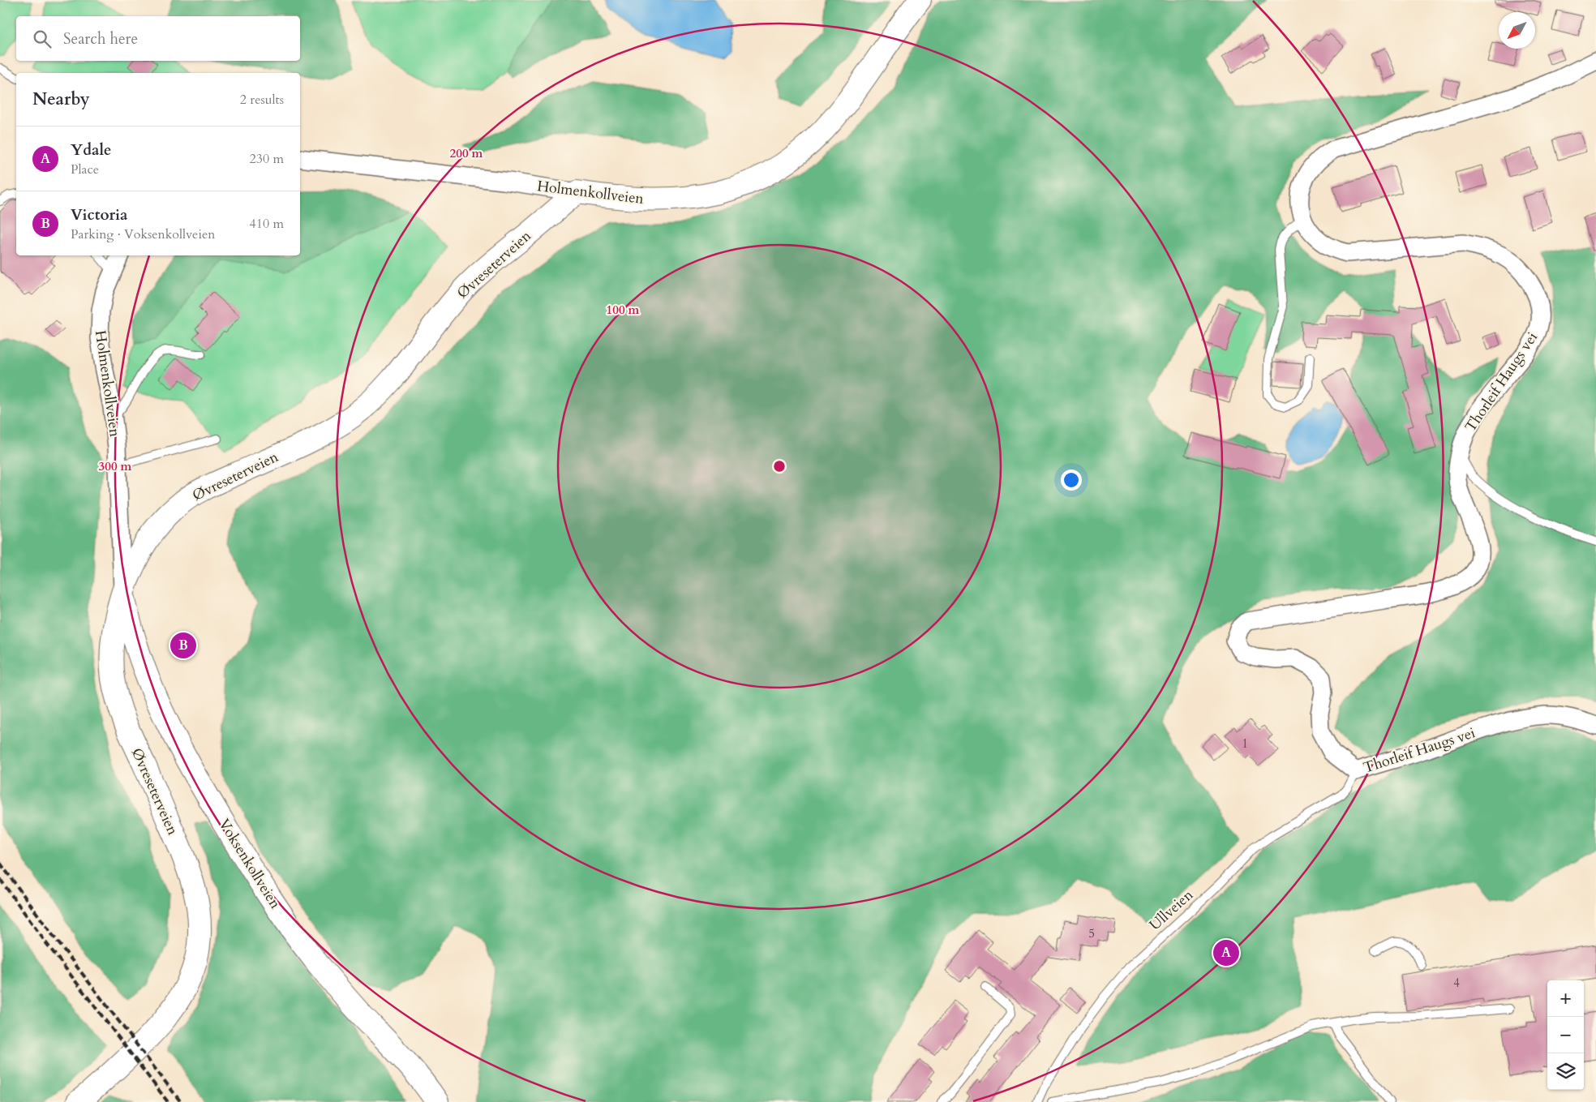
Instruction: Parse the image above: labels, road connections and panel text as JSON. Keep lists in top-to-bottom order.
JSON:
{
  "streets": {
    "main road": ["Holmenkollveien", "Øvreseterveien", "Voksenkollveien"],
    "street": ["Thorleif Haugs vei"],
    "lane": ["Ullveien"]
  },
  "crossings": [
    ["Holmenkollveien", "Øvreseterveien"],
    ["Holmenkollveien", "Voksenkollveien"],
    ["Øvreseterveien", "Voksenkollveien"],
    ["Thorleif Haugs vei", "Ullveien"]
  ],
  "house_numbers": ["1", "5", "4"],
  "north": "bottom left",
  "page": {
    "search": "Search here",
    "heading": ["Nearby", "2 results"],
    "list": [
      {
        "mark": "A",
        "name": "Ydale",
        "note": "Place",
        "value": "230 m"
      },
      {
        "mark": "B",
        "name": "Victoria",
        "note": "Parking · Voksenkollveien",
        "value": "410 m"
      }
    ],
    "pins": ["B", "A"],
    "map_buttons": ["+", "−"]
  },
  "rings": ["200 m", "100 m", "300 m"]
}
